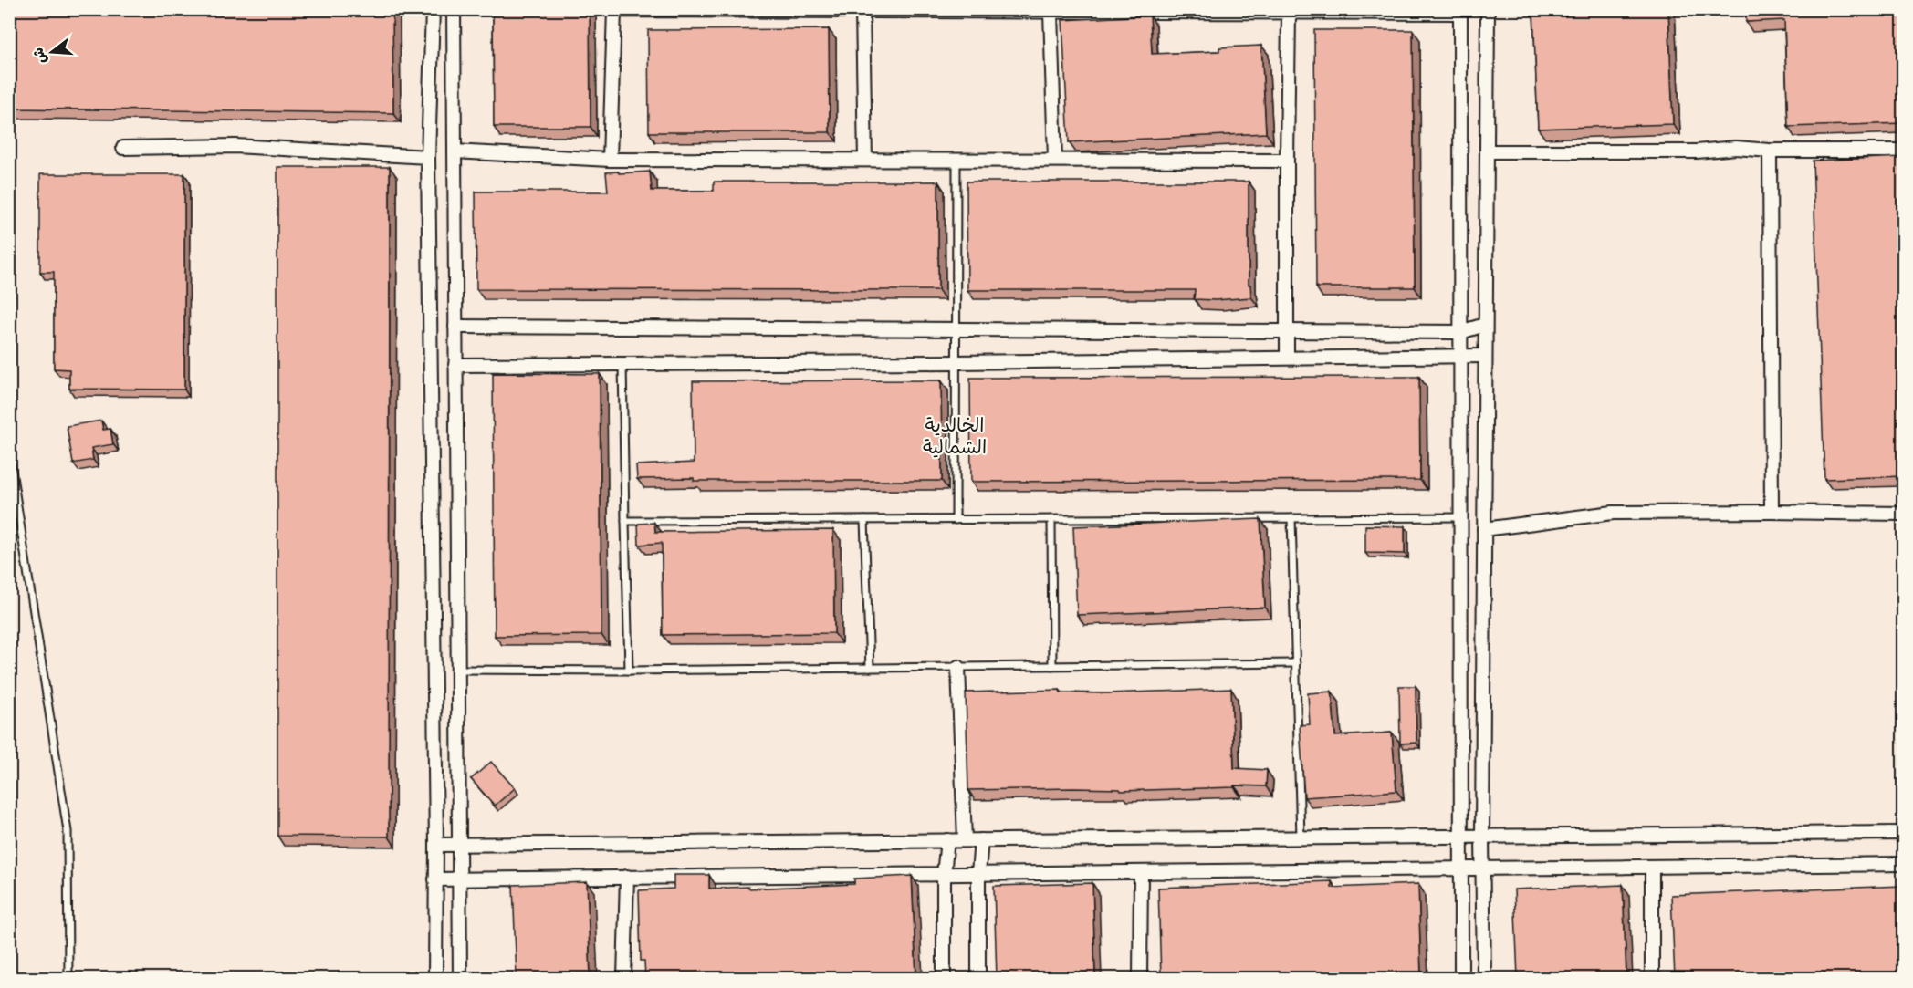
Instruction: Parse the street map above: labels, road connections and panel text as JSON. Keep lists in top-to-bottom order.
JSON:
{
  "districts": ["الخالدية الشمالية"],
  "north": "left"
}
